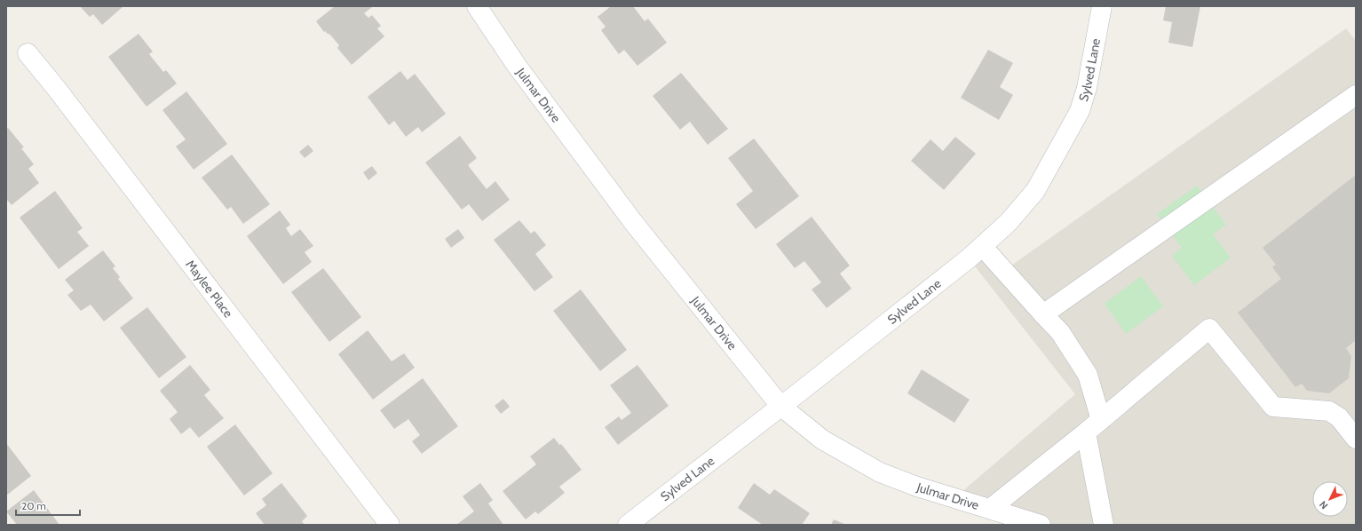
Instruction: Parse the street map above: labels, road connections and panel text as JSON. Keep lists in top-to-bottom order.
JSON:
{
  "streets": {
    "street": ["Sylved Lane", "Julmar Drive", "Maylee Place"]
  },
  "crossings": [
    ["Sylved Lane", "Julmar Drive"]
  ],
  "scale_bar": "20 m",
  "north": "bottom left"
}
